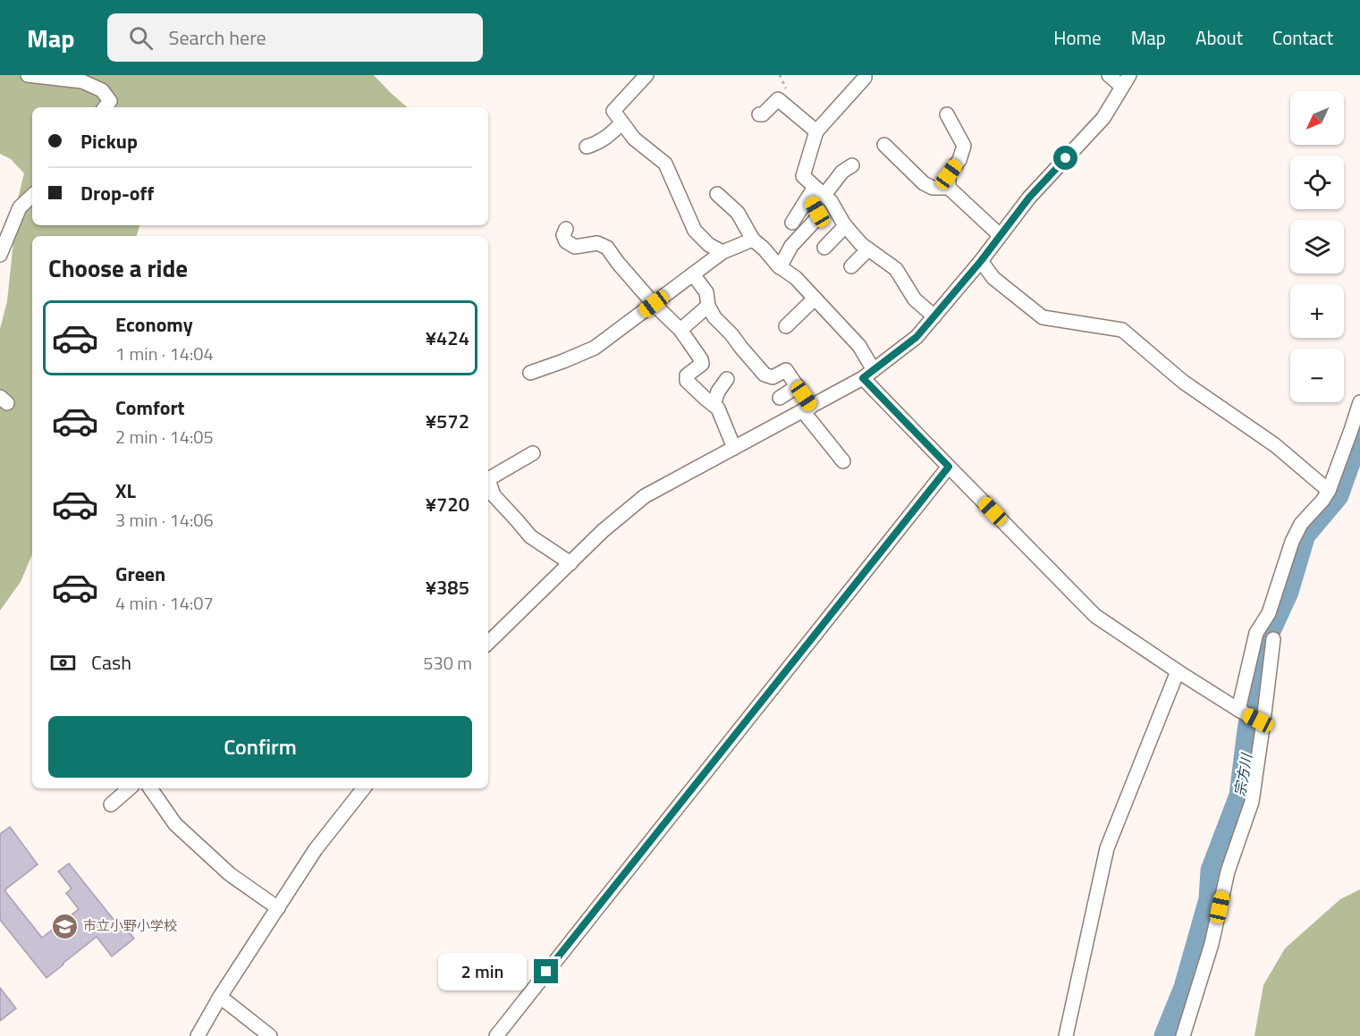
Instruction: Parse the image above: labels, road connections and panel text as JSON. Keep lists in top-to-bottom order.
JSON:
{
  "water": ["宗方川"],
  "places": {
    "school or university": ["市立小野小学校"]
  },
  "north": "bottom left",
  "page": {
    "header": "Map",
    "search": "Search here",
    "nav": [
      "Home",
      "Map",
      "About",
      "Contact"
    ],
    "map_buttons": ["+", "−"],
    "banner": ["Pickup", "Drop-off"],
    "heading": "Choose a ride",
    "list": [
      {
        "name": "Economy",
        "note": "1 min · 14:04",
        "value": "¥424"
      },
      {
        "name": "Comfort",
        "note": "2 min · 14:05",
        "value": "¥572"
      },
      {
        "name": "XL",
        "note": "3 min · 14:06",
        "value": "¥720"
      },
      {
        "name": "Green",
        "note": "4 min · 14:07",
        "value": "¥385"
      }
    ],
    "pay": ["Cash", "530 m"],
    "buttons": "Confirm",
    "bubble": "2 min"
  }
}
